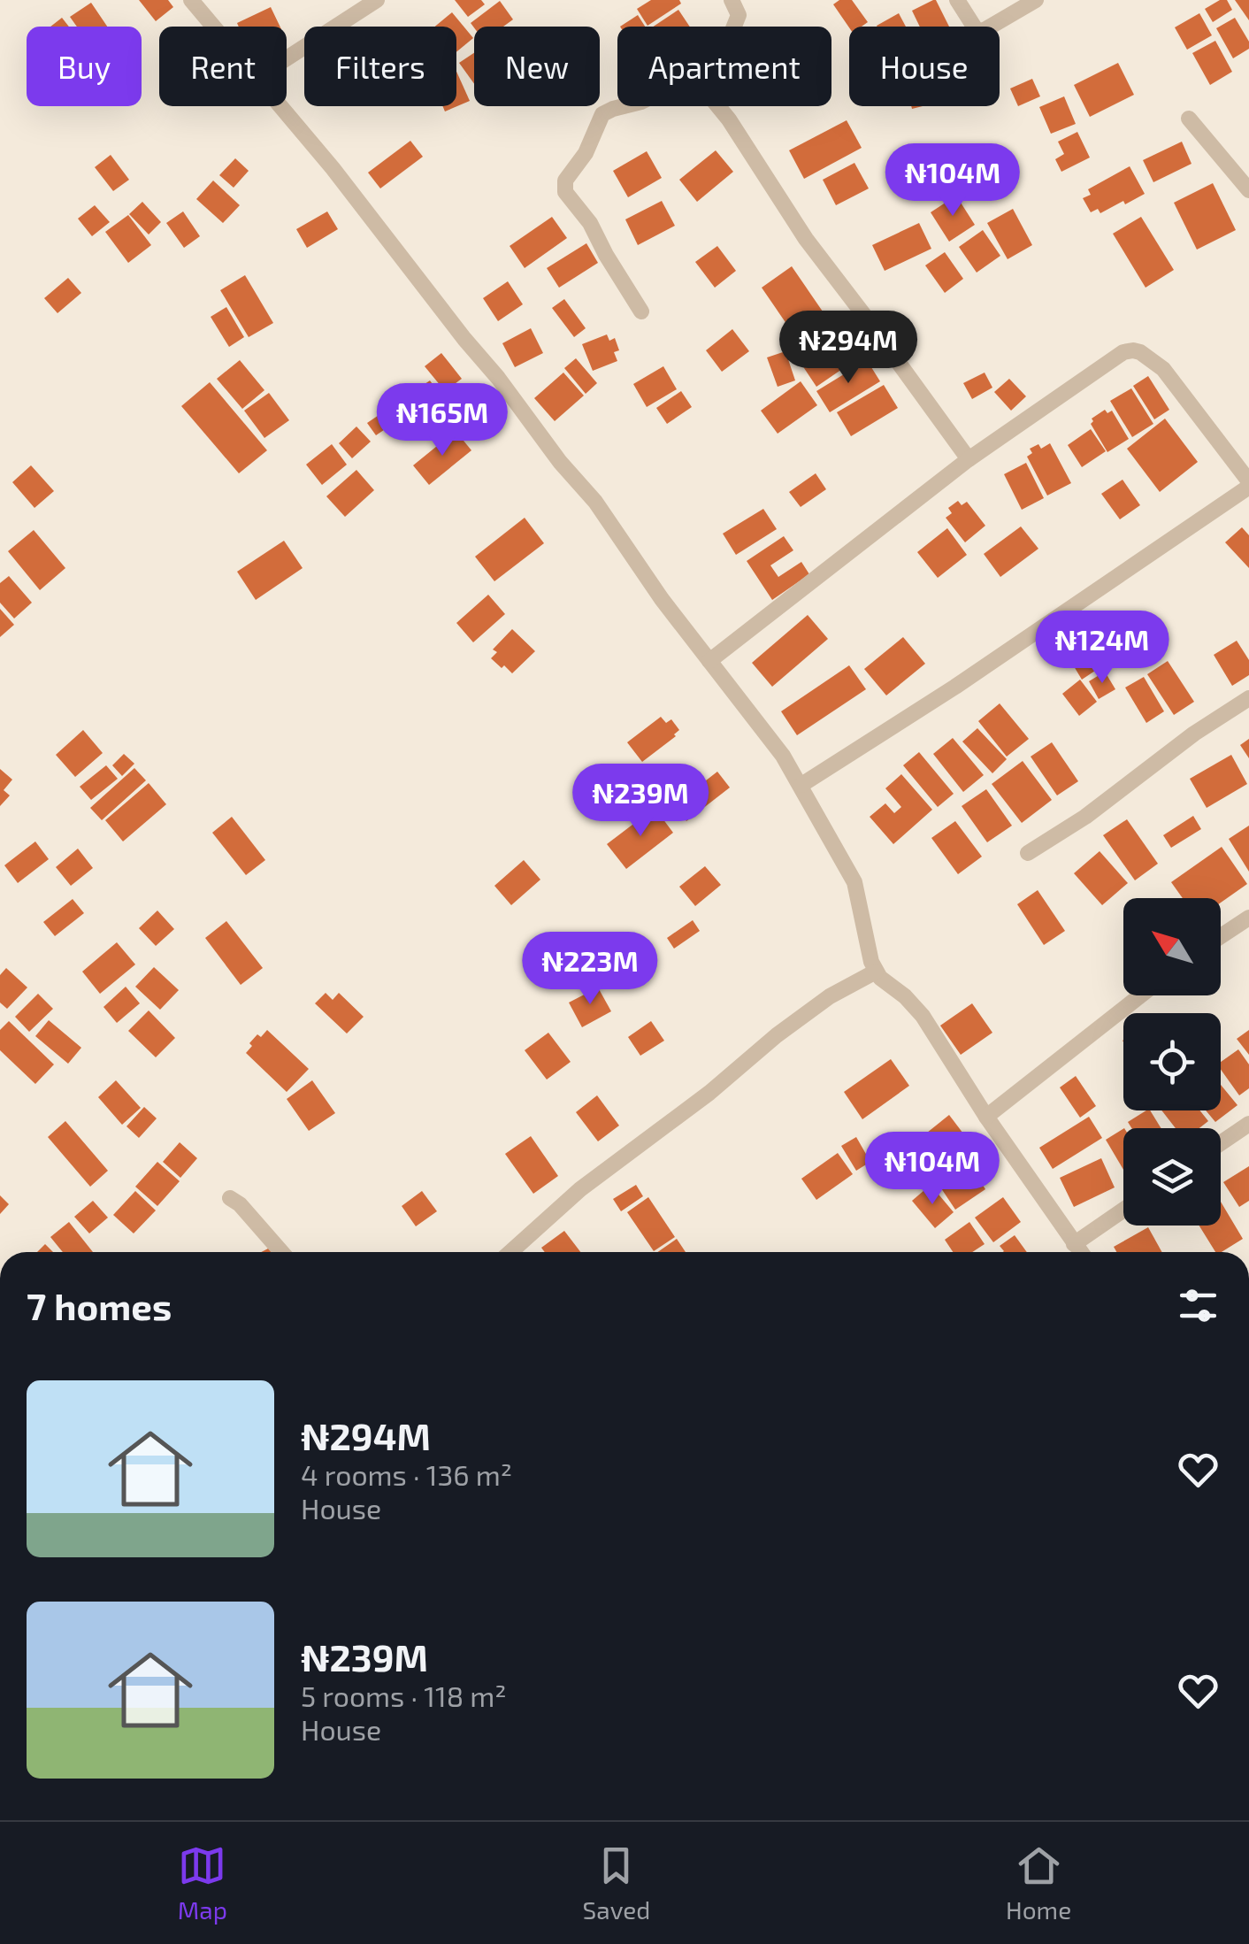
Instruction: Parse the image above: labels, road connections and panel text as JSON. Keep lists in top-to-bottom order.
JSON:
{
  "north": "top left",
  "page": {
    "chip": [
      "Buy",
      "Rent",
      "Filters",
      "New",
      "Apartment",
      "House"
    ],
    "price": [
      "₦104M",
      "₦294M",
      "₦165M",
      "₦124M",
      "₦239M",
      "₦223M",
      "₦104M"
    ],
    "heading": "7 homes",
    "list": [
      {
        "name": "₦294M",
        "note": "4 rooms · 136 m² · House"
      },
      {
        "name": "₦239M",
        "note": "5 rooms · 118 m² · House"
      }
    ],
    "tabs": ["Map", "Saved", "Home"]
  }
}
